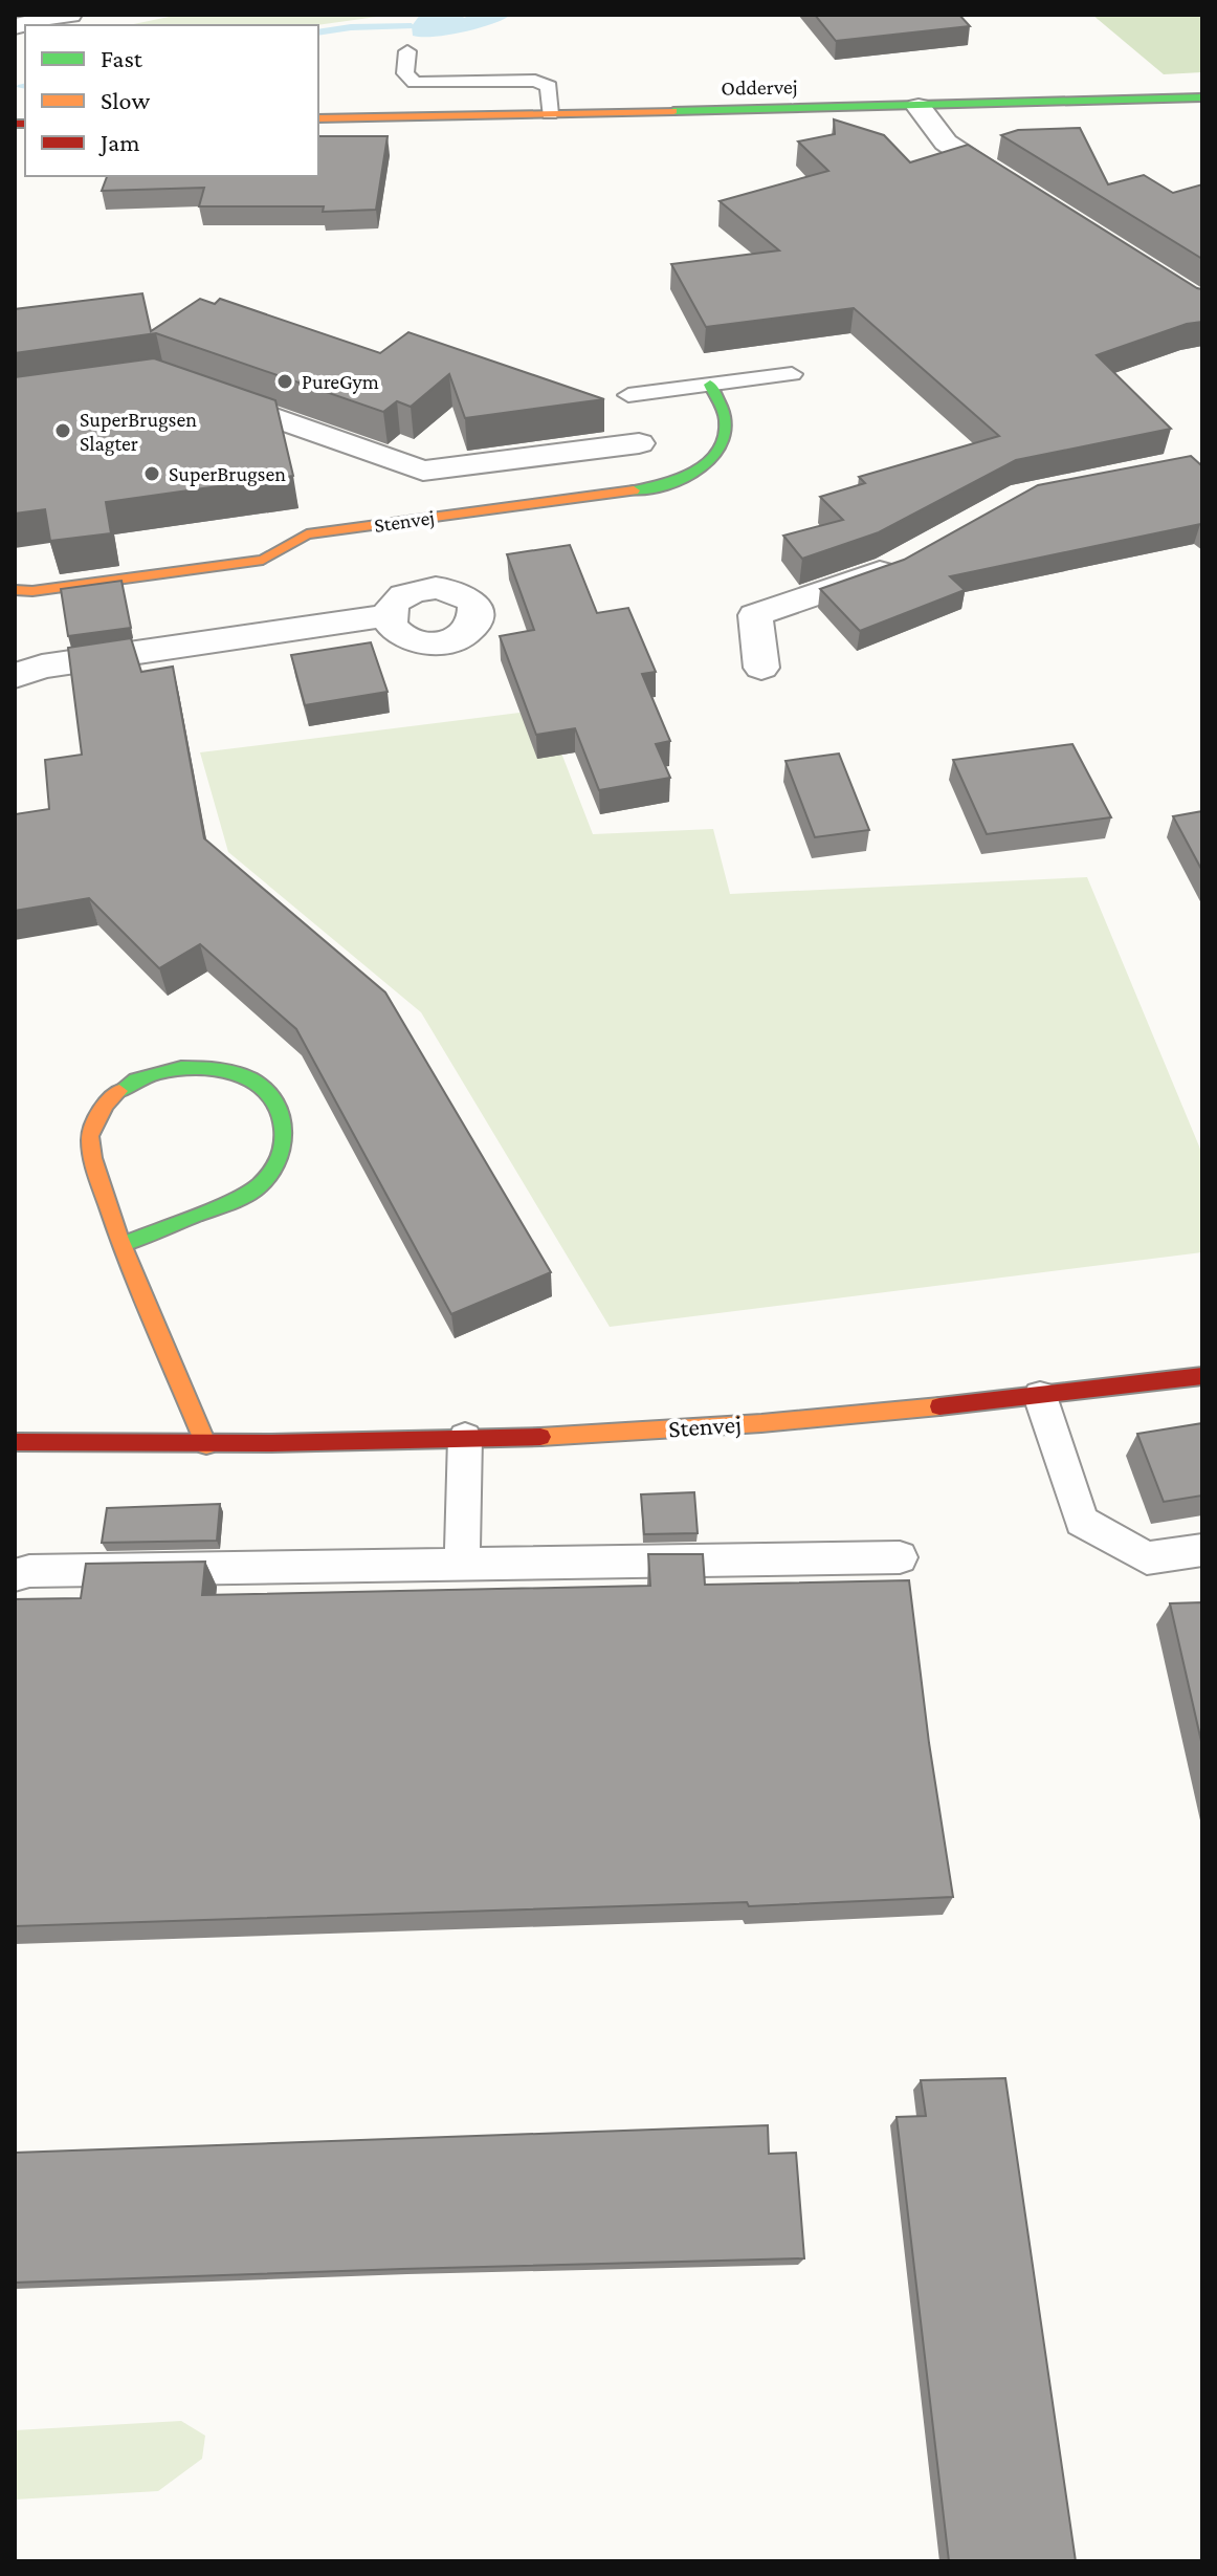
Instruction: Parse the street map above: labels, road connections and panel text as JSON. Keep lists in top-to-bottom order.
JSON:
{
  "streets": {
    "street": ["Oddervej", "Stenvej"]
  },
  "places": ["PureGym", "SuperBrugsen Slagter", "SuperBrugsen"],
  "legend": ["Fast", "Slow", "Jam"]
}
